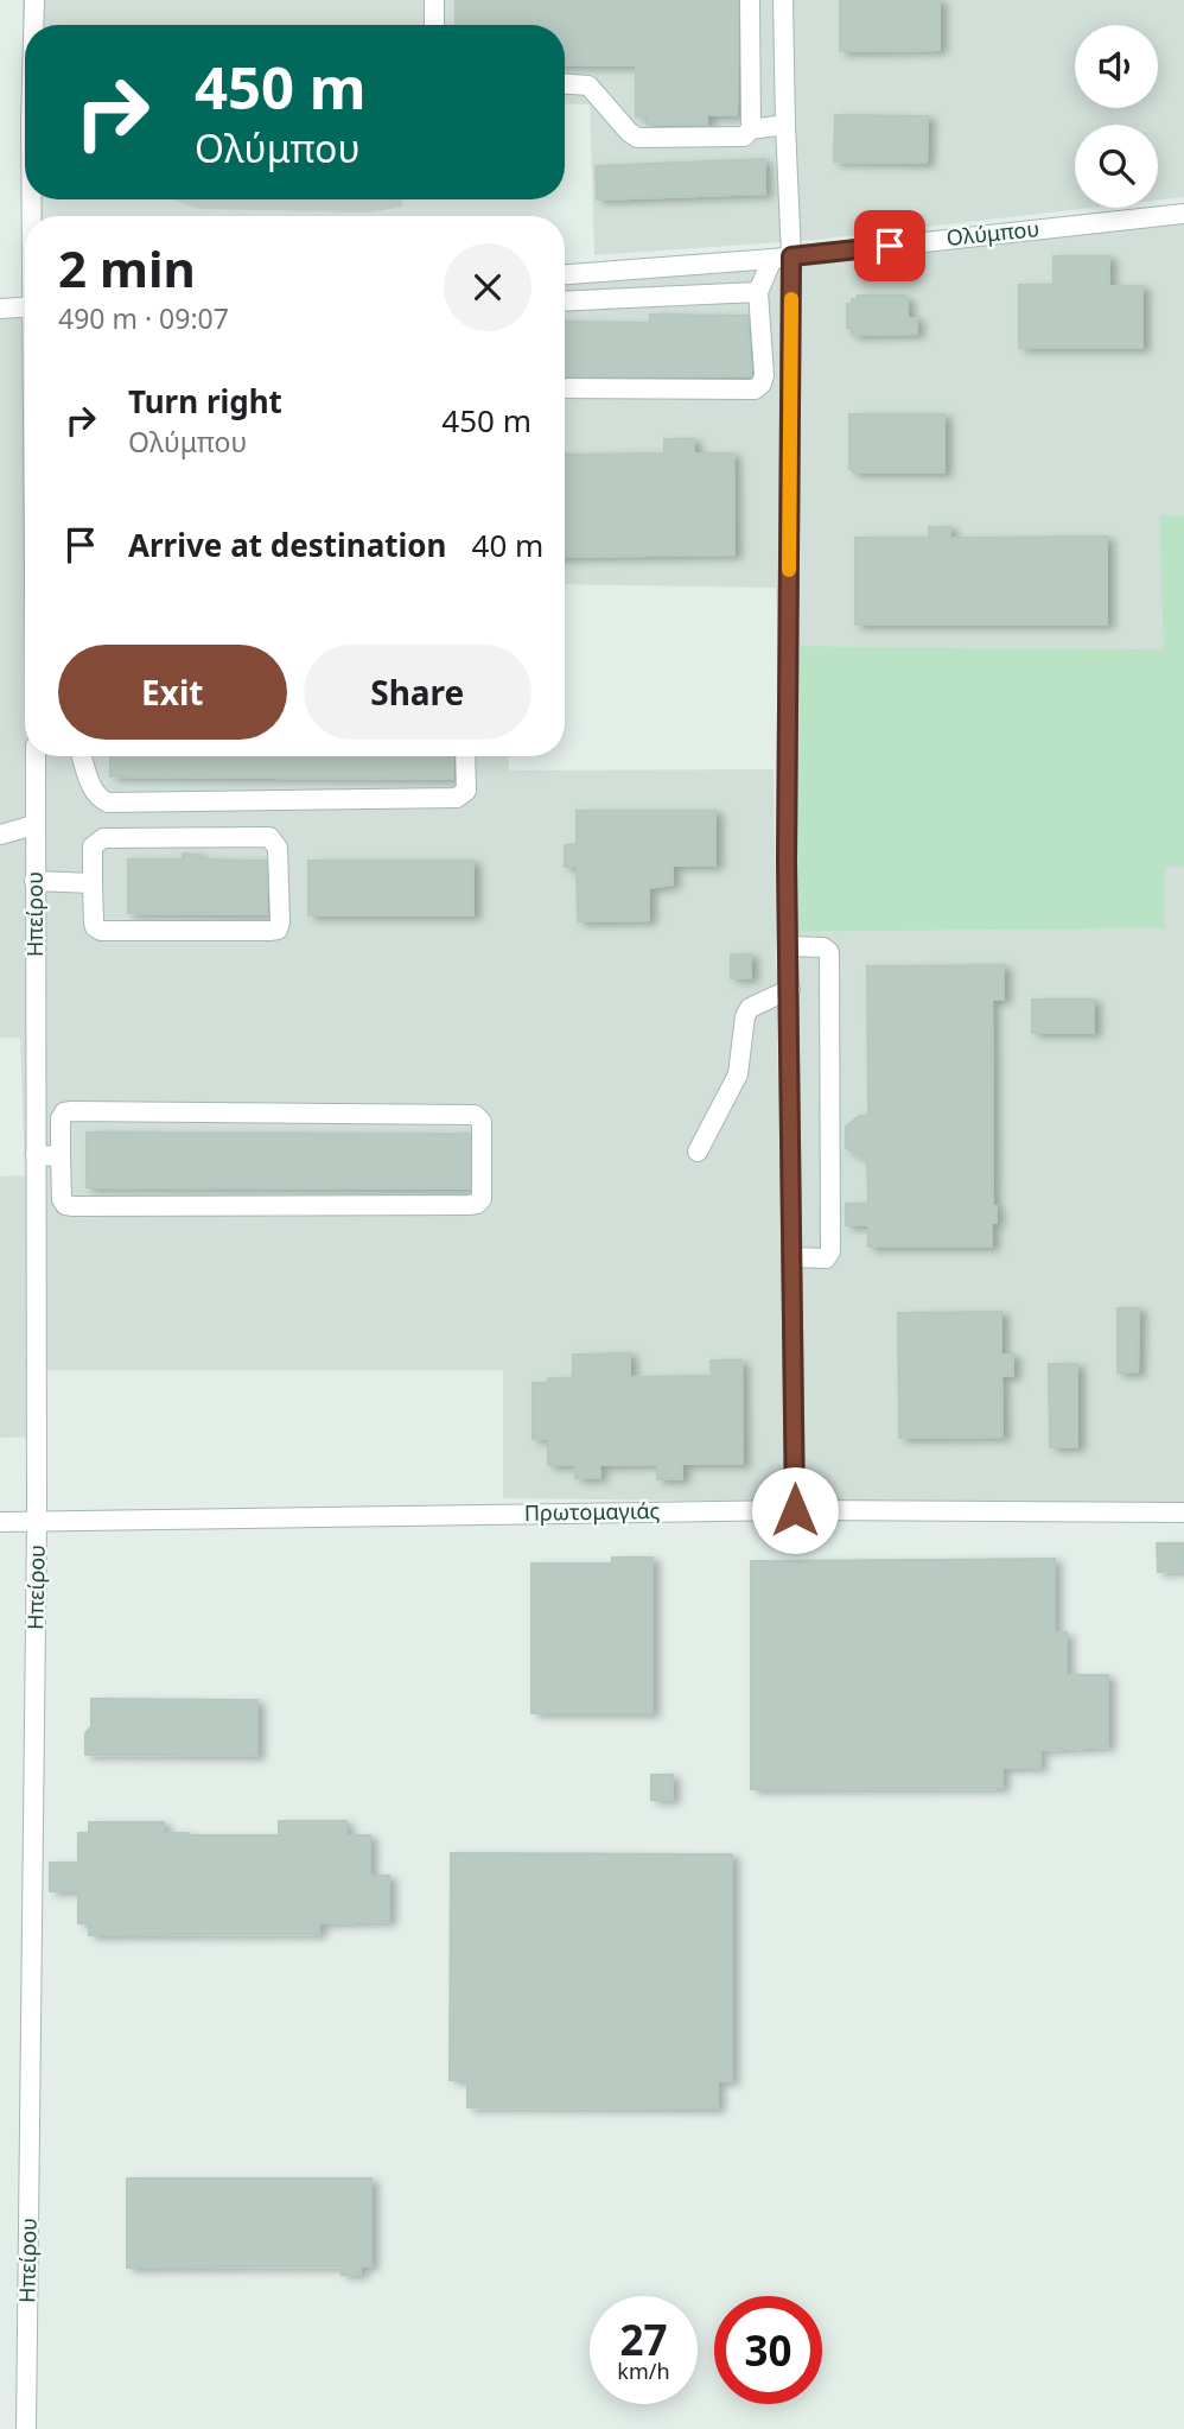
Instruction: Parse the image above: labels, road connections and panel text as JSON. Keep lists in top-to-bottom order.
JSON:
{
  "streets": {
    "street": ["Ολύμπου", "Ηπείρου", "Πρωτομαγιάς"]
  },
  "crossings": [
    ["Ηπείρου", "Πρωτομαγιάς"]
  ],
  "page": {
    "turn": ["450 m", "Ολύμπου"],
    "heading": ["2 min", "490 m · 09:07"],
    "list": [
      {
        "name": "Turn right",
        "note": "Ολύμπου",
        "value": "450 m"
      },
      {
        "name": "Arrive at destination",
        "value": "40 m"
      }
    ],
    "buttons": ["Exit", "Share"],
    "speed": "27 km/h",
    "limit": "30"
  }
}
